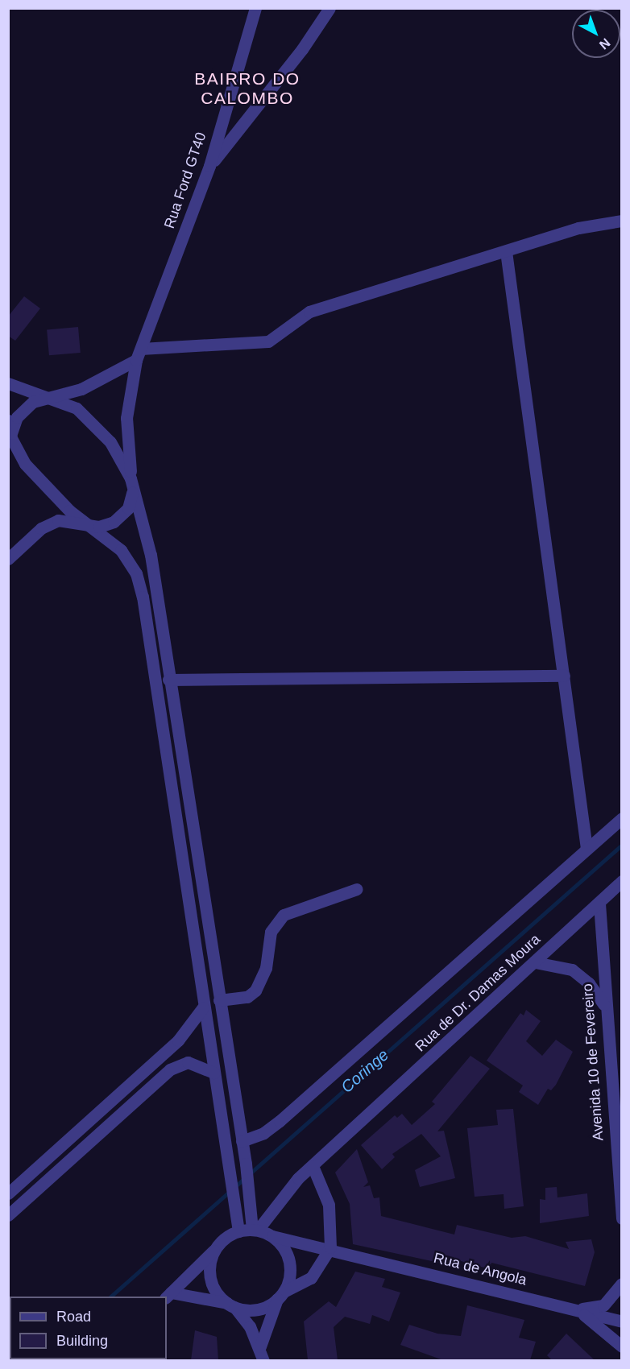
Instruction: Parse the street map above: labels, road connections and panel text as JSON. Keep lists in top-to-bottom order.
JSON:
{
  "streets": {
    "street": [
      "Rua Ford GT40",
      "Rua de Dr. Damas Moura",
      "Avenida 10 de Fevereiro",
      "Rua de Angola"
    ]
  },
  "crossings": [
    ["Rua de Dr. Damas Moura", "Avenida 10 de Fevereiro"],
    ["Rua de Dr. Damas Moura", "Rua de Angola"]
  ],
  "districts": ["BAIRRO DO CALOMBO"],
  "water": ["Coringe"],
  "legend": ["Road", "Building"],
  "north": "bottom right"
}
